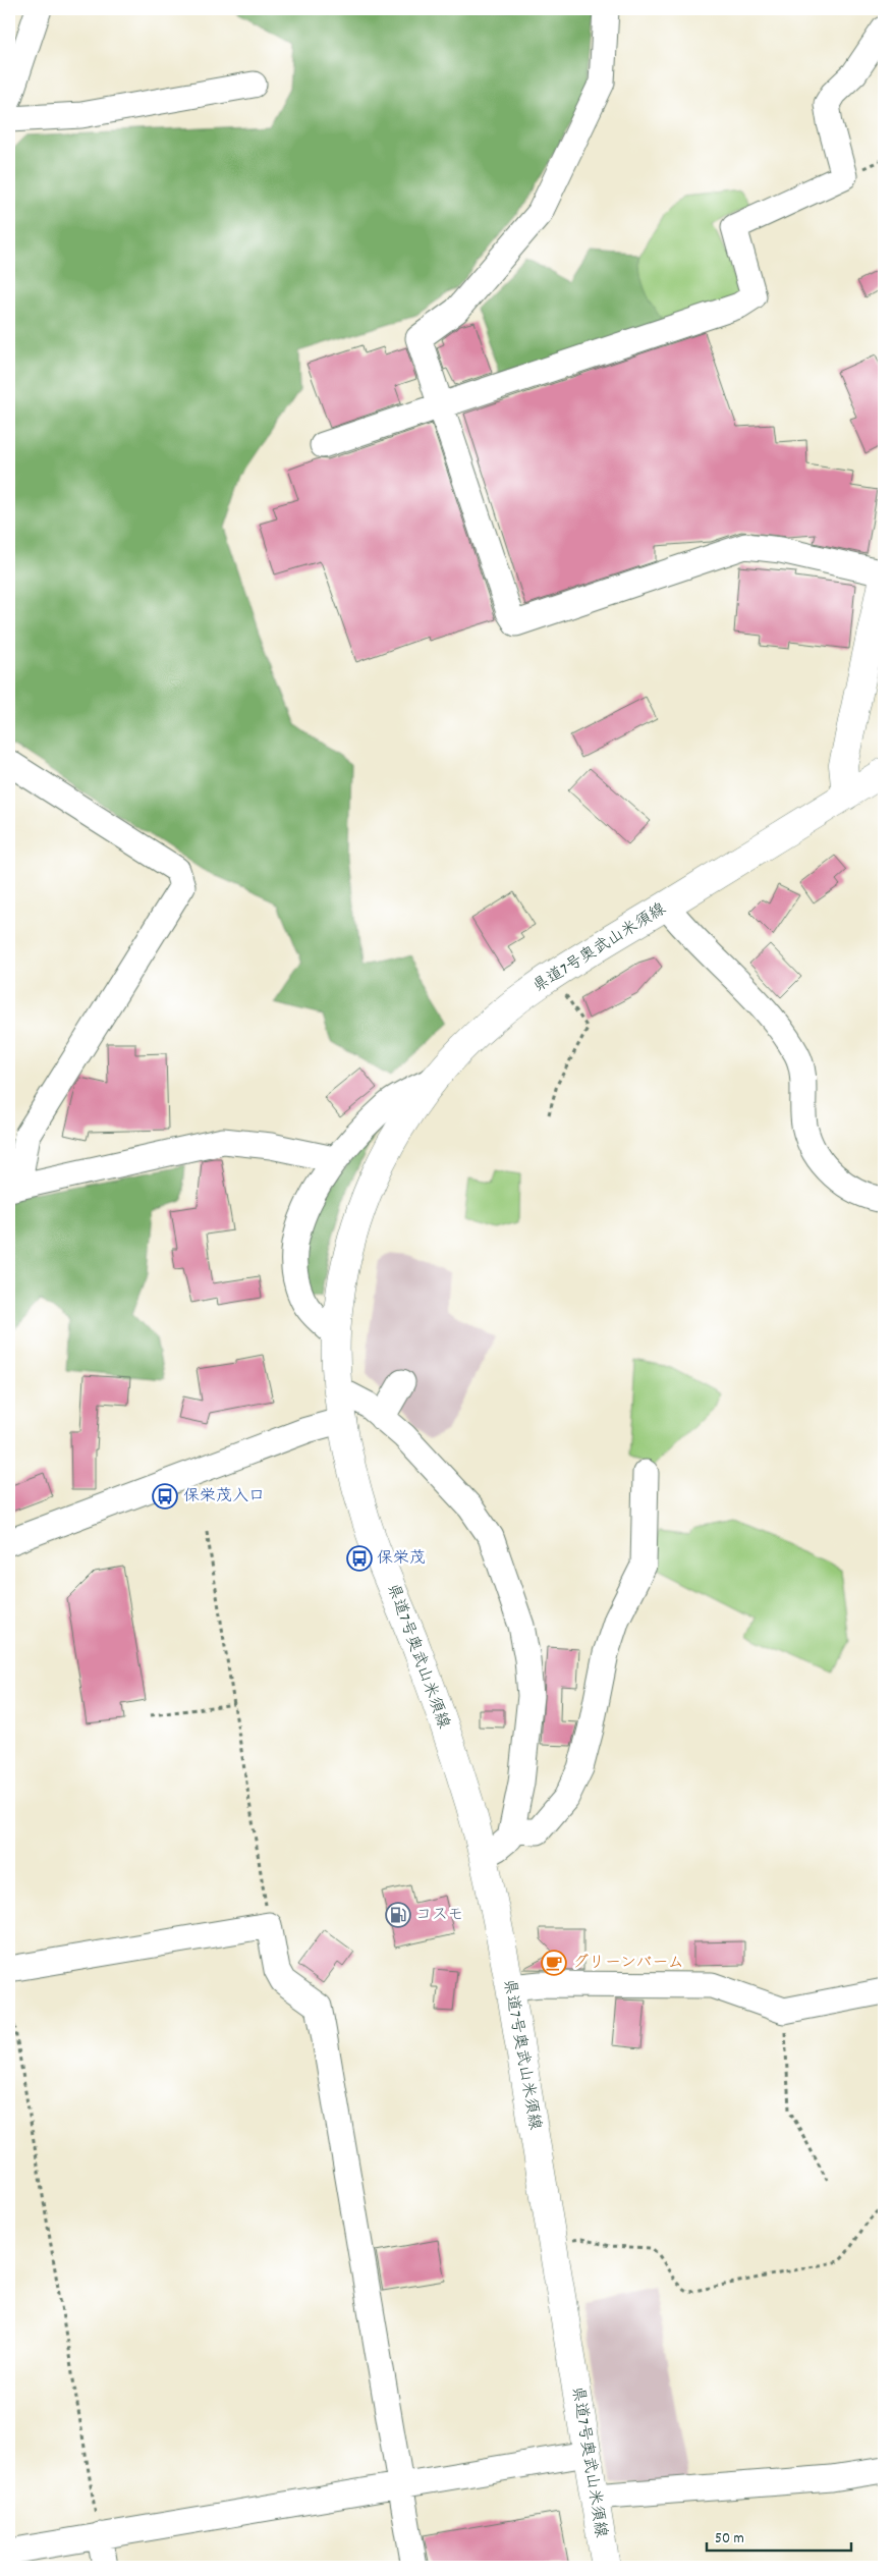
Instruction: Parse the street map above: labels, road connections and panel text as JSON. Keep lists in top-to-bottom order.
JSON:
{
  "streets": {
    "main road": ["県道7号奥武山米須線"]
  },
  "places": {
    "bus stop": ["保栄茂入口", "保栄茂"],
    "fuel station": ["コスモ"],
    "cafe": ["グリーンバーム"]
  },
  "scale_bar": "50 m"
}
